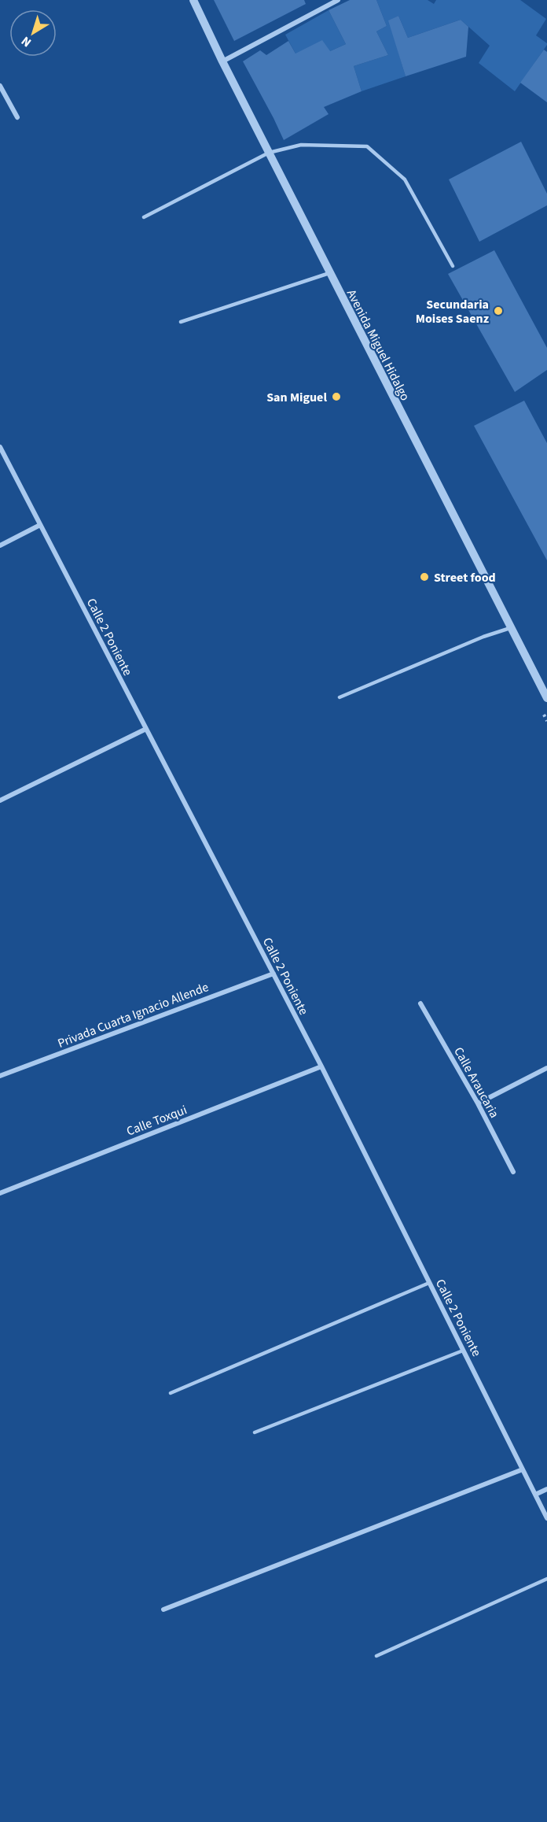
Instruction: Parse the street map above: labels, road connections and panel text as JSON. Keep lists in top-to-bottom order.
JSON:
{
  "streets": {
    "street": [
      "Avenida Miguel Hidalgo",
      "Calle 2 Poniente",
      "Privada Cuarta Ignacio Allende",
      "Calle Araucaria",
      "Calle Toxqui"
    ]
  },
  "crossings": [
    ["Calle 2 Poniente", "Privada Cuarta Ignacio Allende"],
    ["Calle 2 Poniente", "Calle Toxqui"]
  ],
  "places": ["Secundaria Moises Saenz", "San Miguel", "Street food"],
  "north": "bottom left"
}
